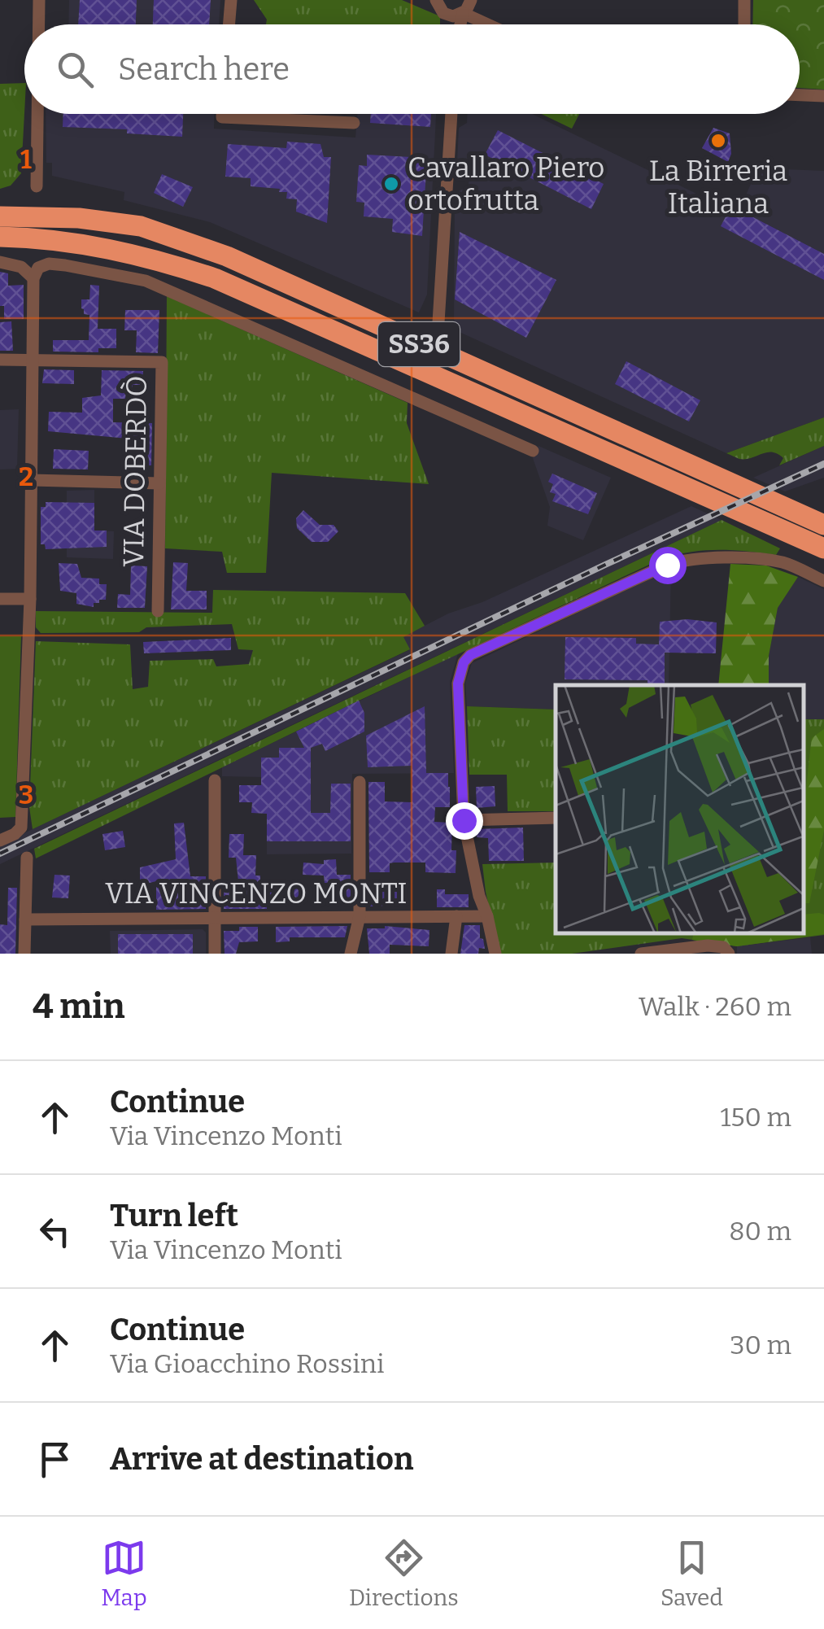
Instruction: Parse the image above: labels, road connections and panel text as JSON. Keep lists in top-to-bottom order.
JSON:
{
  "streets": {
    "highway": ["SS36"],
    "street": ["VIA DOBERDÒ", "VIA VINCENZO MONTI"]
  },
  "places": ["La Birreria Italiana", "Cavallaro Piero ortofrutta"],
  "page": {
    "search": "Search here",
    "heading": ["4 min", "Walk · 260 m"],
    "list": [
      ["Continue", "Via Vincenzo Monti", "150 m"],
      ["Turn left", "Via Vincenzo Monti", "80 m"],
      ["Continue", "Via Gioacchino Rossini", "30 m"],
      "Arrive at destination"
    ],
    "nav": ["Map", "Directions", "Saved"]
  },
  "grid": {
    "rows": ["1", "2", "3"]
  }
}
